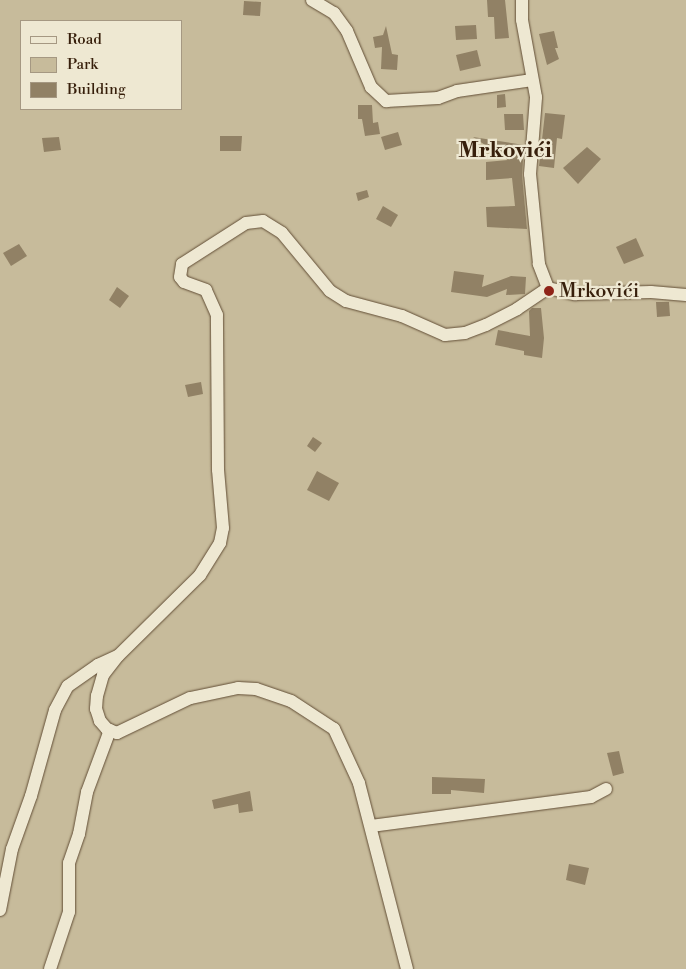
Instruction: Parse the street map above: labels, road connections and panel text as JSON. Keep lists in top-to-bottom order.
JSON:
{
  "districts": ["Mrkovići"],
  "places": ["Mrkovići"],
  "legend": ["Road", "Park", "Building"]
}
